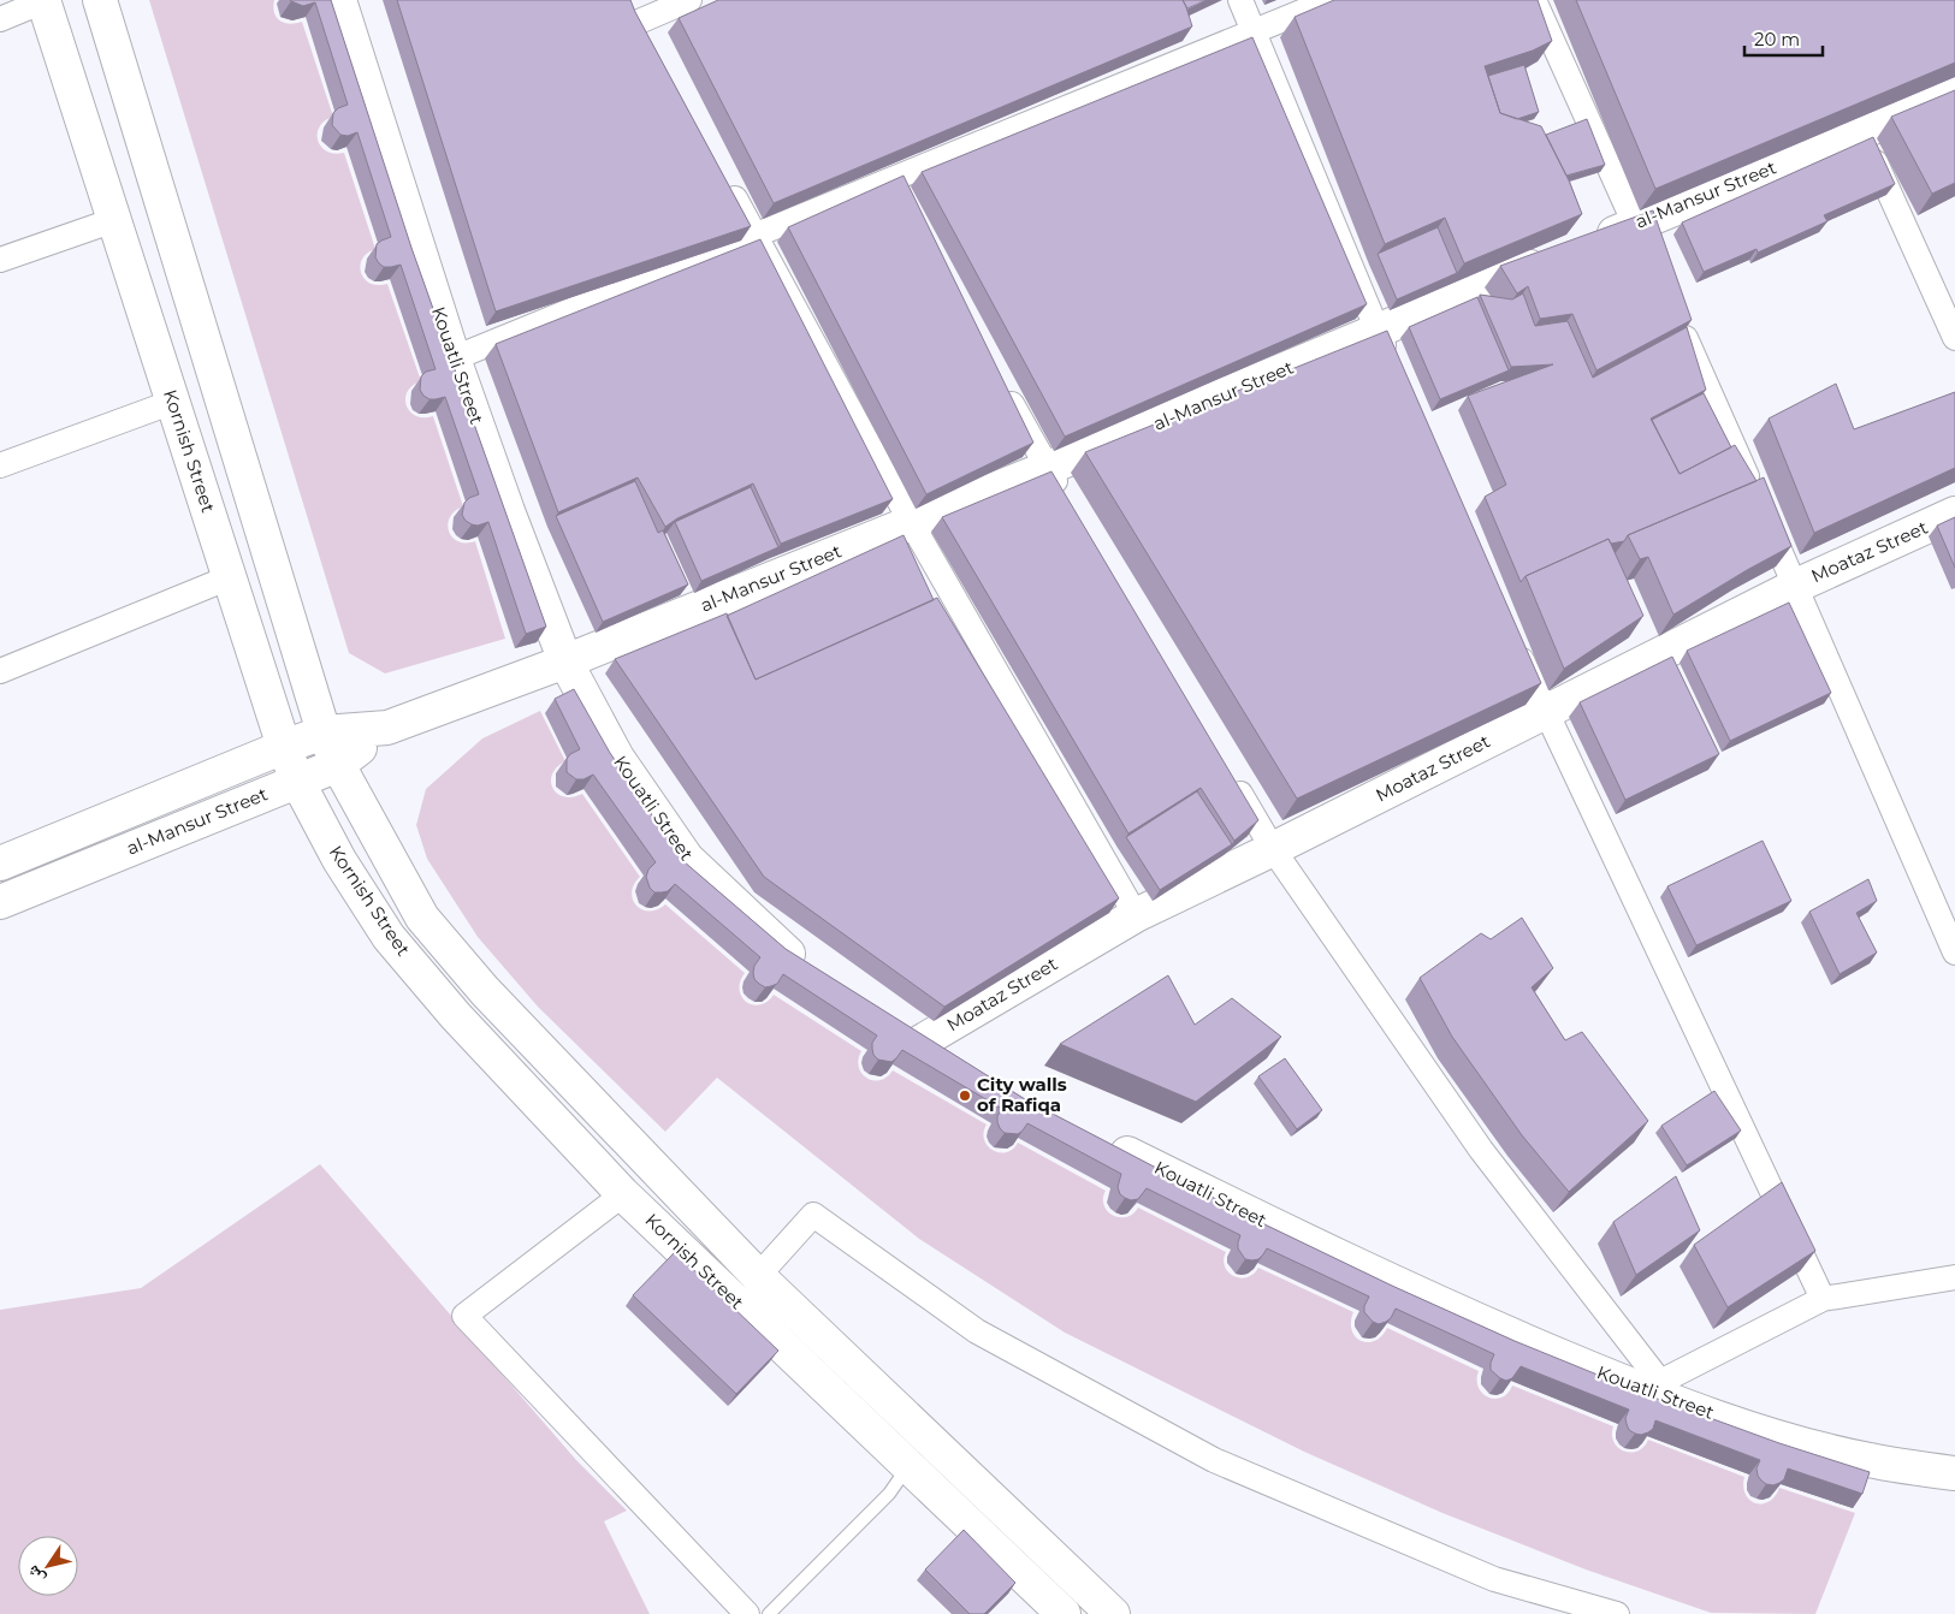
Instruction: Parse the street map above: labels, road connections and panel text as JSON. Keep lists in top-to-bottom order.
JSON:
{
  "streets": {
    "street": [
      "al-Mansur Street",
      "Kouatli Street",
      "Kornish Street",
      "Moataz Street"
    ]
  },
  "crossings": [
    ["al-Mansur Street", "Kouatli Street"],
    ["al-Mansur Street", "Kornish Street"]
  ],
  "places": ["City walls of Rafiqa"],
  "scale_bar": "20 m",
  "north": "bottom left"
}
